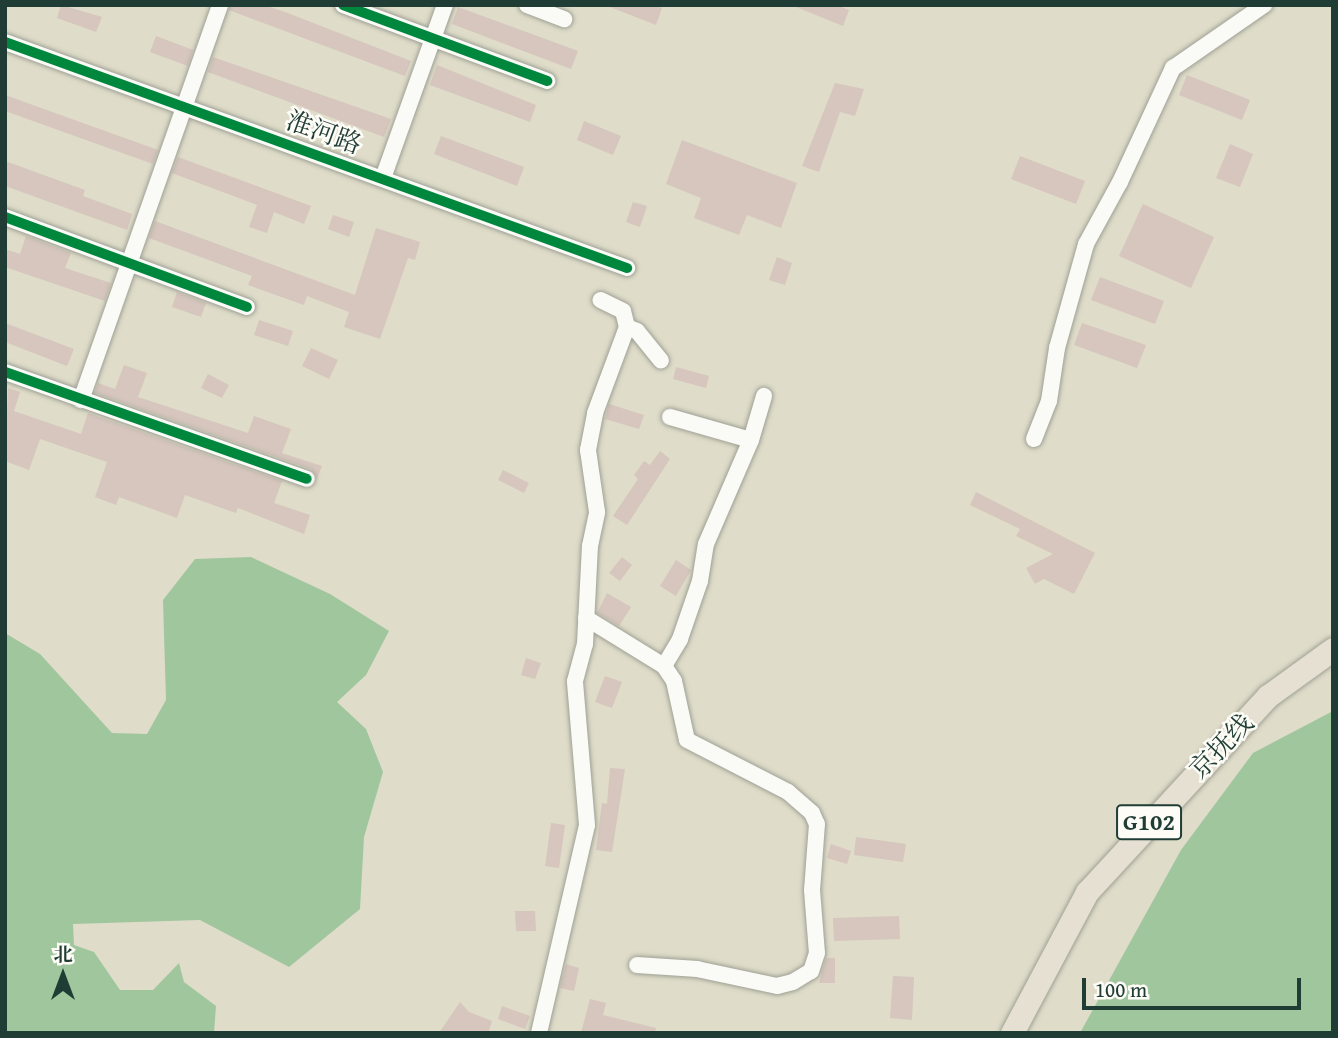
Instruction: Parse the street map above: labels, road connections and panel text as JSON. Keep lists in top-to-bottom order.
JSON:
{
  "streets": {
    "highway": ["京抚线", "G102"],
    "street": ["淮河路"]
  },
  "scale_bar": "100 m",
  "north": "top"
}
